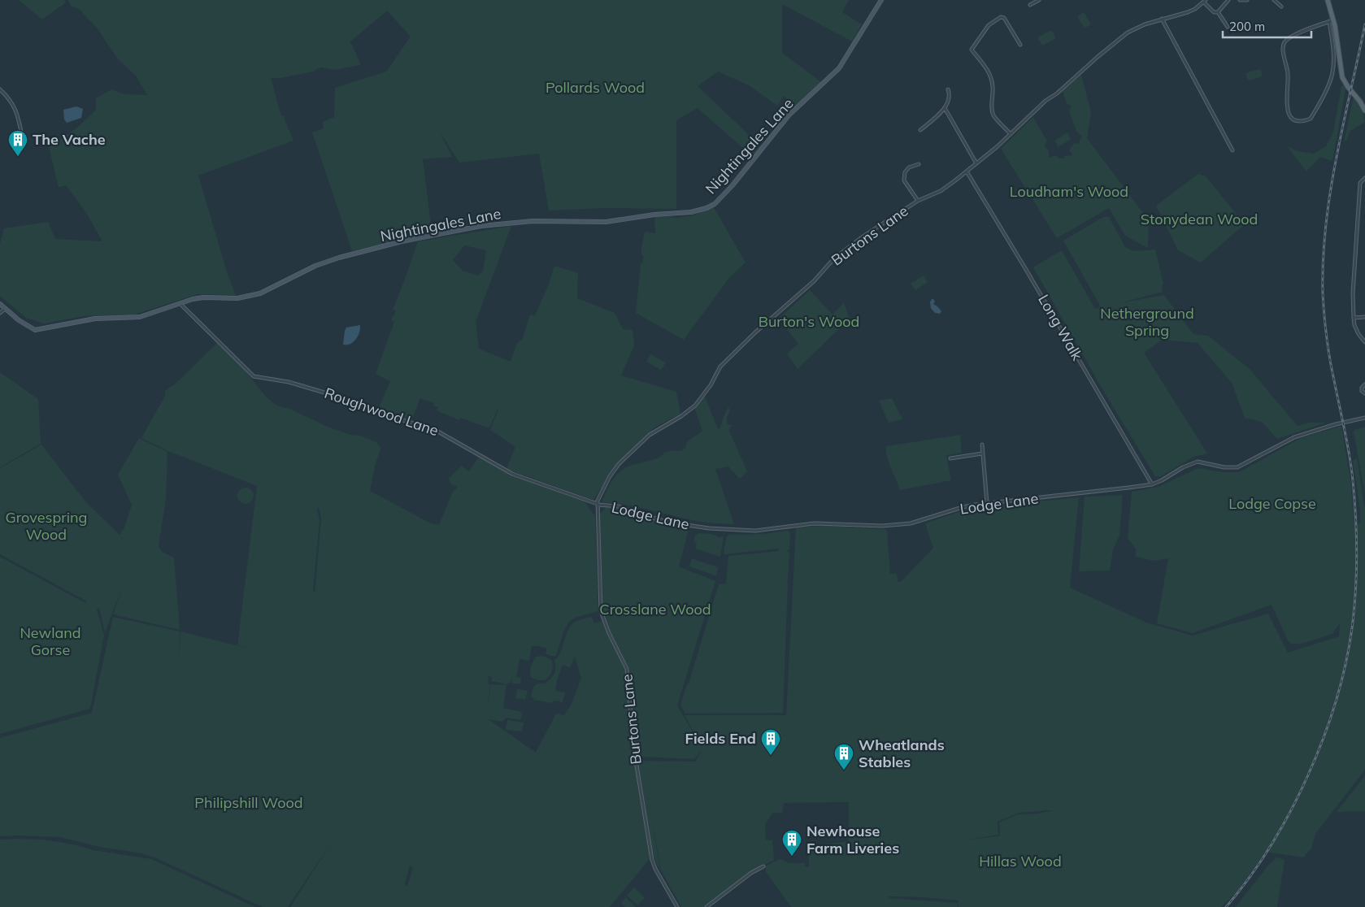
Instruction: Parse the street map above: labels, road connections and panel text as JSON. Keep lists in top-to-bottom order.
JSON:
{
  "streets": {
    "main road": ["Nightingales Lane"],
    "street": [
      "Burtons Lane",
      "Long Walk",
      "Roughwood Lane",
      "Lodge Lane"
    ]
  },
  "crossings": [
    ["Nightingales Lane", "Roughwood Lane"],
    ["Burtons Lane", "Long Walk"],
    ["Burtons Lane", "Roughwood Lane"],
    ["Burtons Lane", "Lodge Lane"],
    ["Long Walk", "Lodge Lane"],
    ["Roughwood Lane", "Lodge Lane"]
  ],
  "parks": [
    "Pollards Wood",
    "Loudham's Wood",
    "Stonydean Wood",
    "Netherground Spring",
    "Burton's Wood",
    "Lodge Copse",
    "Grovespring Wood",
    "Crosslane Wood",
    "Newland Gorse",
    "Philipshill Wood",
    "Hillas Wood"
  ],
  "places": {
    "building": [
      "The Vache",
      "Fields End",
      "Wheatlands Stables",
      "Newhouse Farm Liveries"
    ]
  },
  "scale_bar": "200 m"
}
